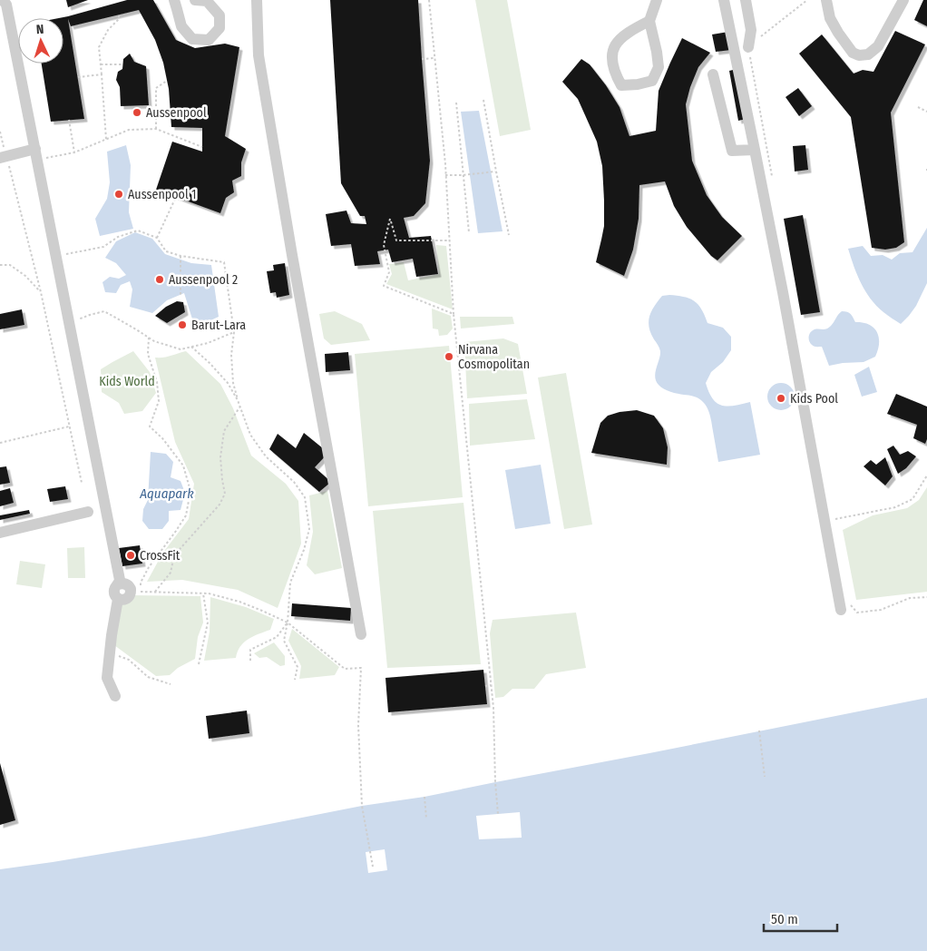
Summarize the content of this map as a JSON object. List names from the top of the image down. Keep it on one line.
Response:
{"water":["Aquapark"],"parks":["Kids World"],"places":["Aussenpool","Aussenpool 1","Aussenpool 2","Barut-Lara","Nirvana Cosmopolitan","Kids Pool","CrossFit"],"scale_bar":"50 m","north":"top"}
